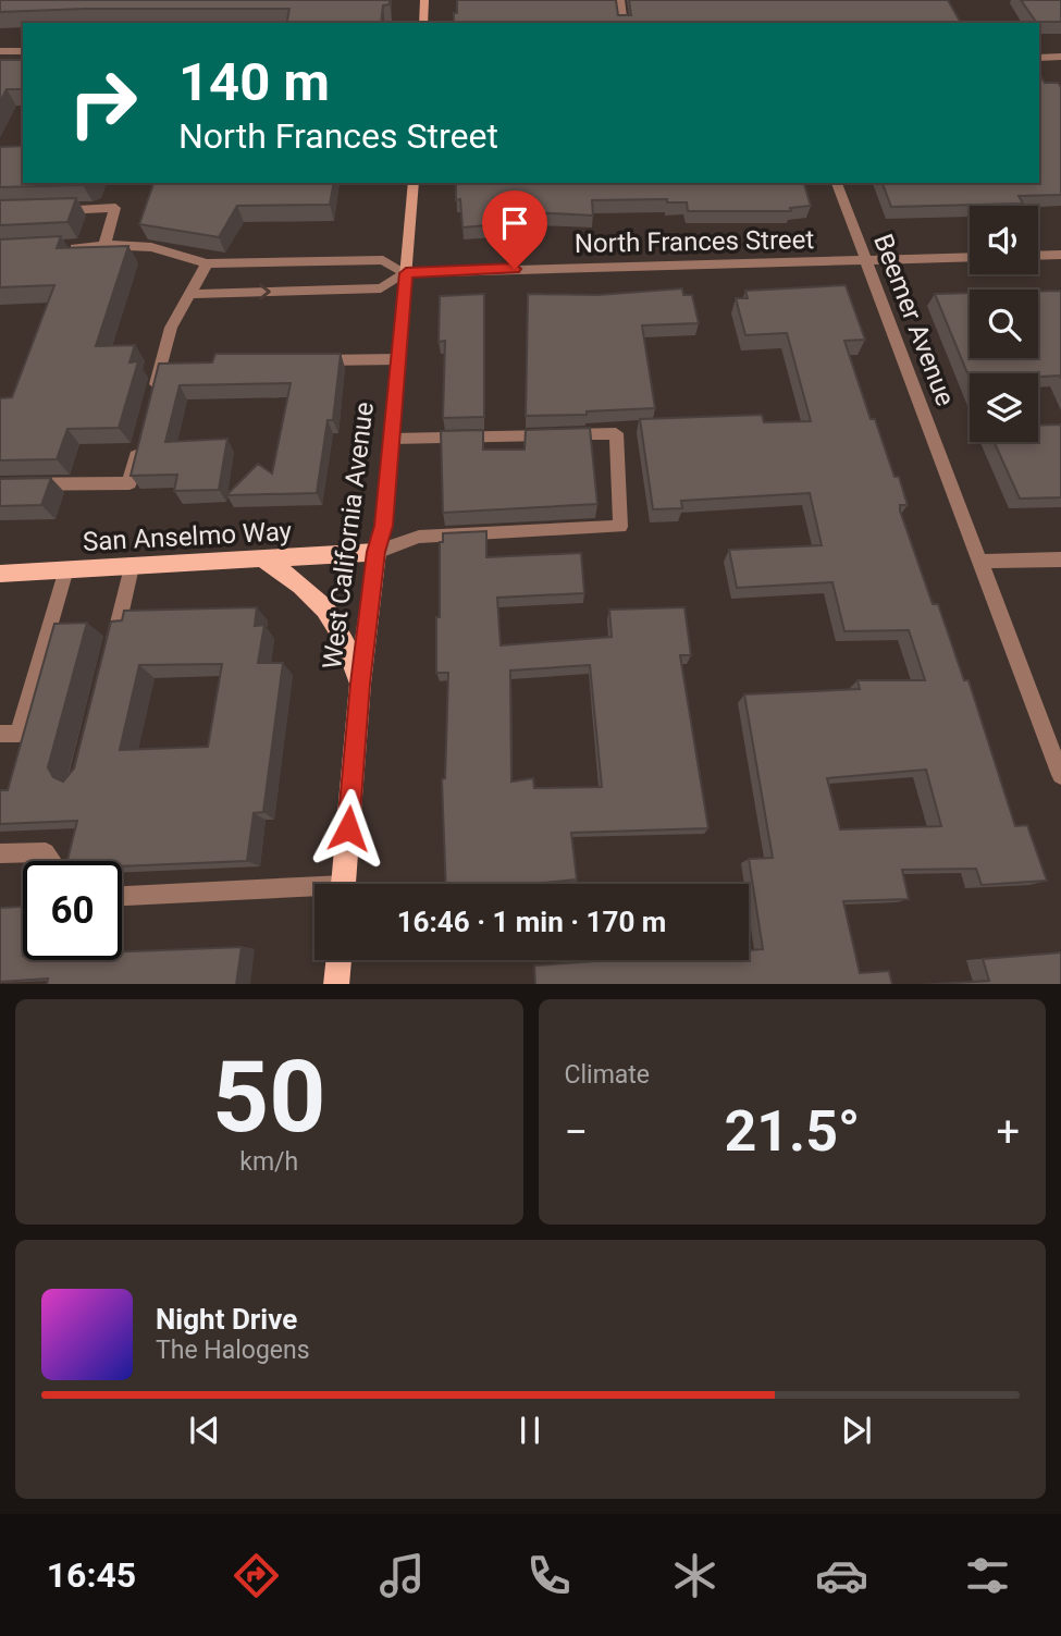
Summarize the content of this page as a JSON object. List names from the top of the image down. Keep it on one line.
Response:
{"streets":{"main road":["West California Avenue","San Anselmo Way"],"street":["North Frances Street","Beemer Avenue"]},"crossings":[["North Frances Street","Beemer Avenue"],["North Frances Street","West California Avenue"],["West California Avenue","San Anselmo Way"]],"page":{"turn":["140 m","North Frances Street"],"limit":"60","trip":"16:46 · 1 min · 170 m","tile":[["50","km/h"],"Climate"],"heat":["−","21.5°","+"],"song":["Night Drive","The Halogens"],"tabs":"16:45"}}
